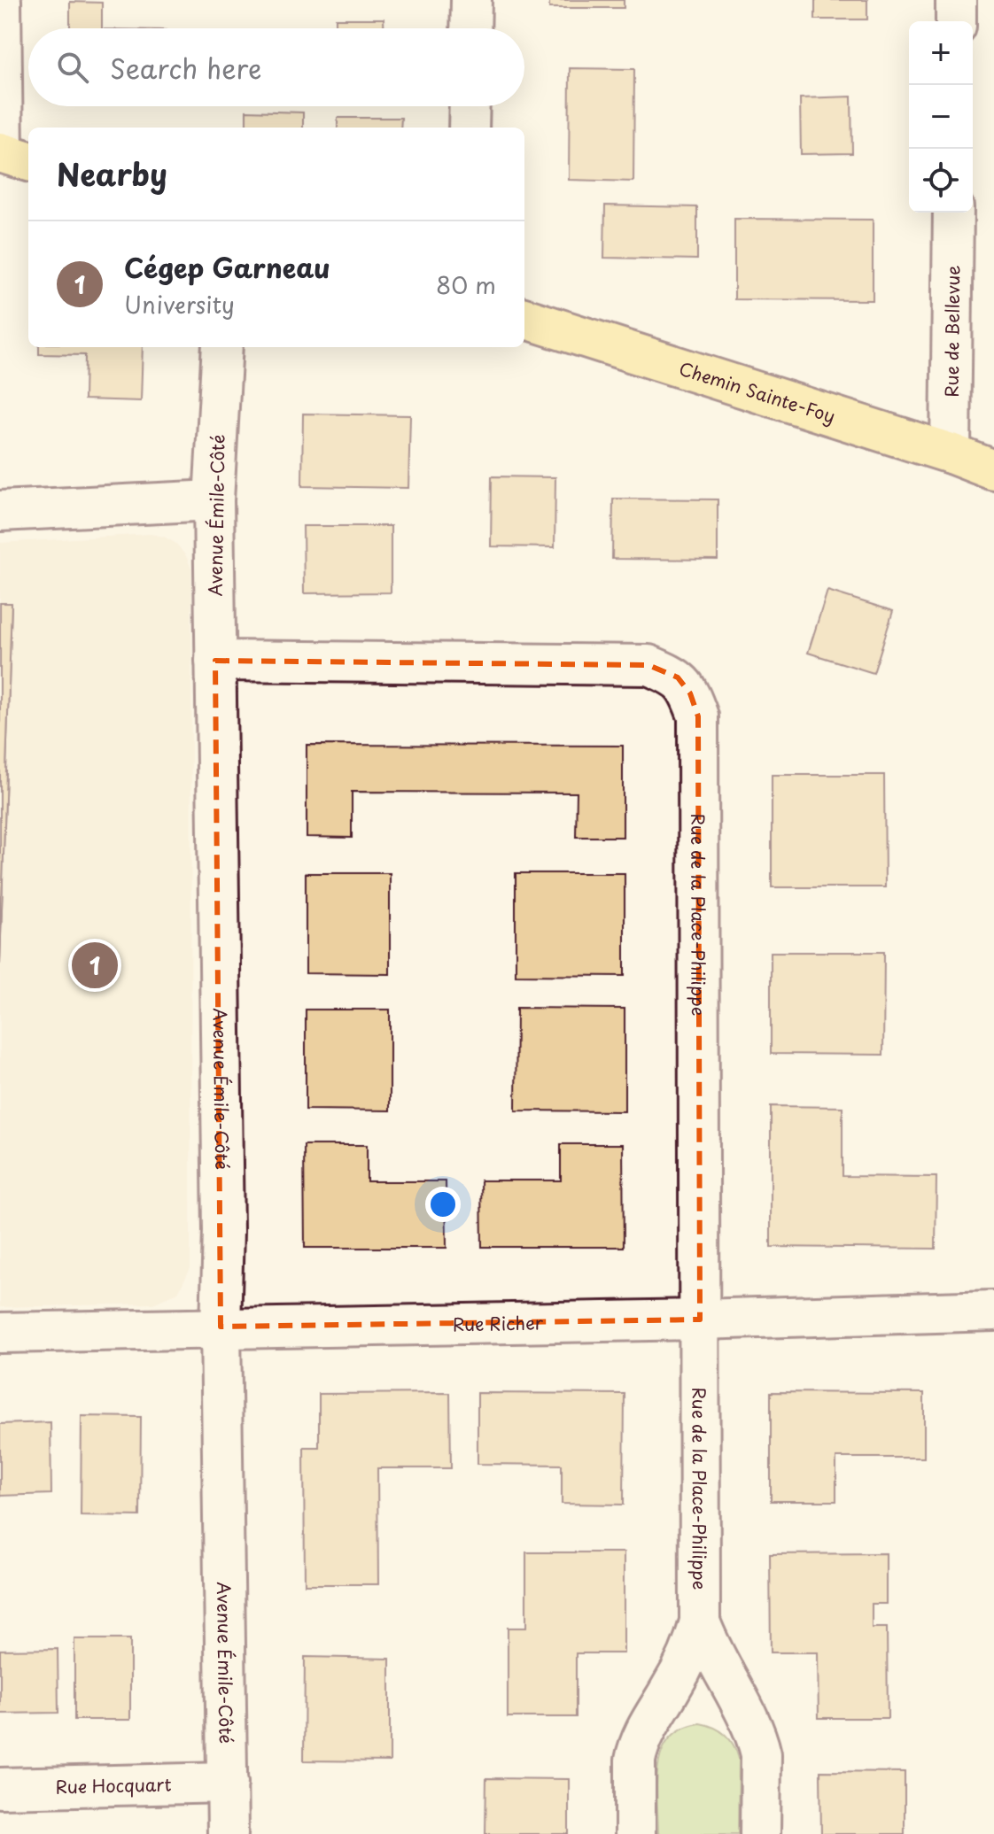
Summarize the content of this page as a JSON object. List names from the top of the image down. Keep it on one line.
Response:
{"streets":{"main road":["Chemin Sainte-Foy"],"street":["Rue de Bellevue","Avenue Émile-Côté","Rue de la Place-Philippe","Rue Richer","Rue Hocquart"]},"crossings":[["Rue de Bellevue","Chemin Sainte-Foy"],["Avenue Émile-Côté","Rue de la Place-Philippe"],["Avenue Émile-Côté","Rue Richer"],["Avenue Émile-Côté","Rue Hocquart"],["Rue de la Place-Philippe","Rue Richer"]],"page":{"map_buttons":["+","−"],"search":"Search here","heading":"Nearby","list":[{"mark":"1","name":"Cégep Garneau","note":"University","value":"80 m"}],"pins":"1"}}
